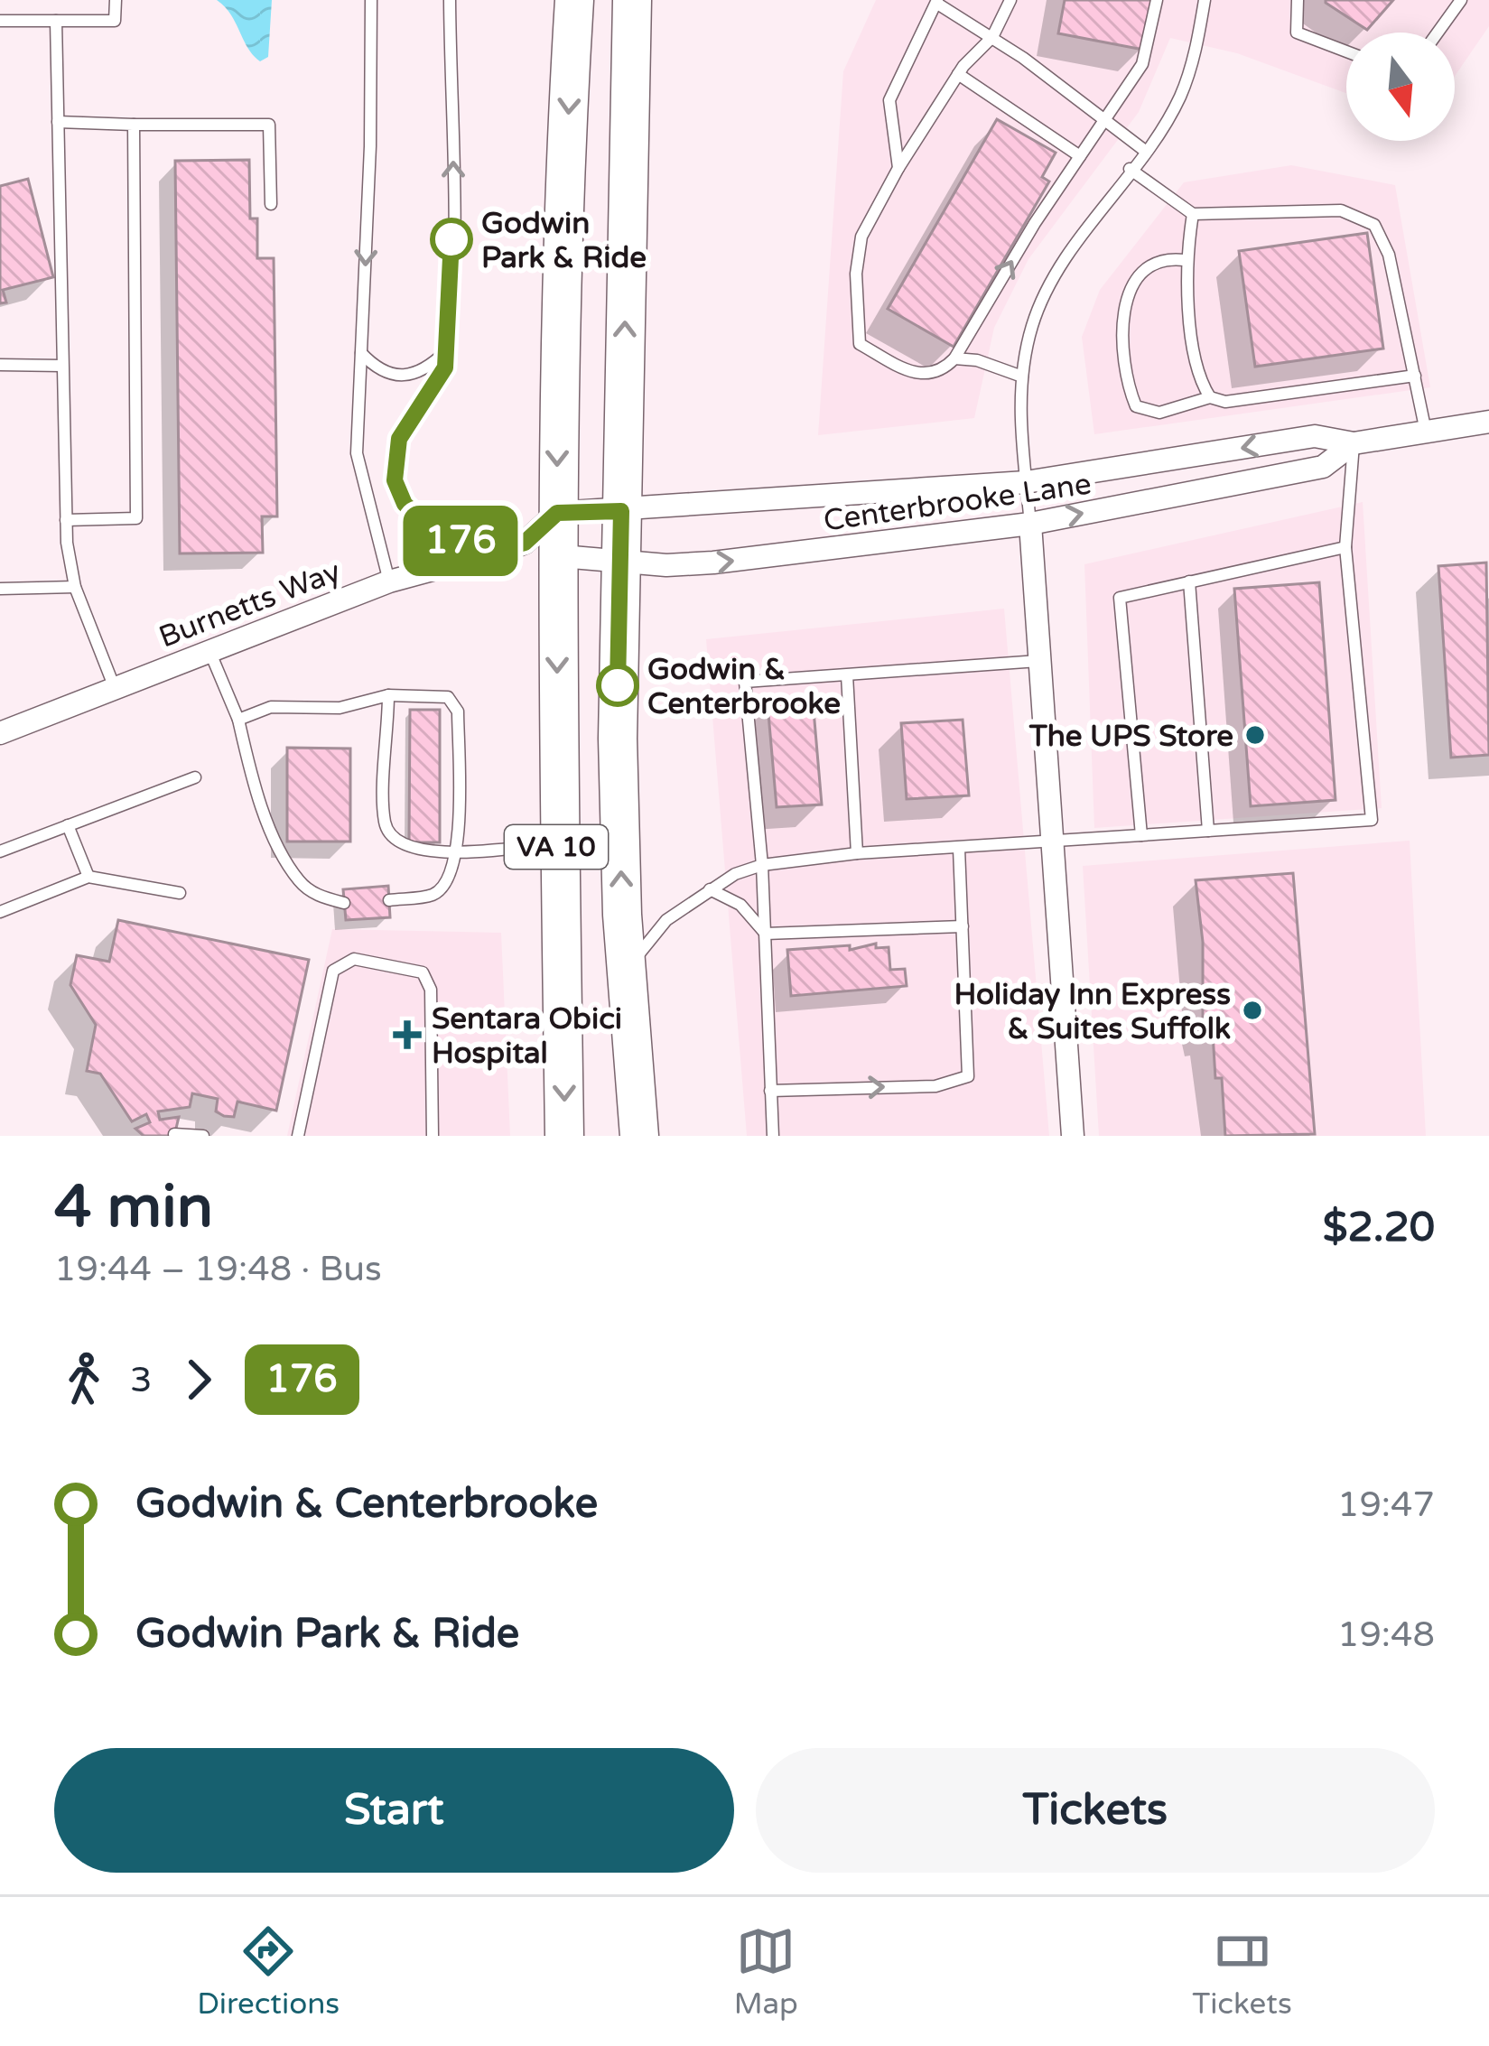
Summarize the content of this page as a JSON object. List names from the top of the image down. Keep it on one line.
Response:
{"streets":{"highway":["VA 10"],"street":["Centerbrooke Lane","Burnetts Way"]},"crossings":[["Centerbrooke Lane","Burnetts Way"],["Centerbrooke Lane","VA 10"],["Burnetts Way","VA 10"]],"places":{"other":["Godwin Park & Ride","Godwin & Centerbrooke","The UPS Store","Holiday Inn Express & Suites Suffolk"],"health":["Sentara Obici Hospital"]},"lines":["bus line 176"],"north":"bottom","page":{"on_map":"176","heading":["4 min","19:44 – 19:48 · Bus","$2.20"],"legs":["3","176"],"list":[{"name":"Godwin & Centerbrooke","value":"19:47"},{"name":"Godwin Park & Ride","value":"19:48"}],"buttons":["Start","Tickets"],"tabs":["Directions","Map","Tickets"]}}
